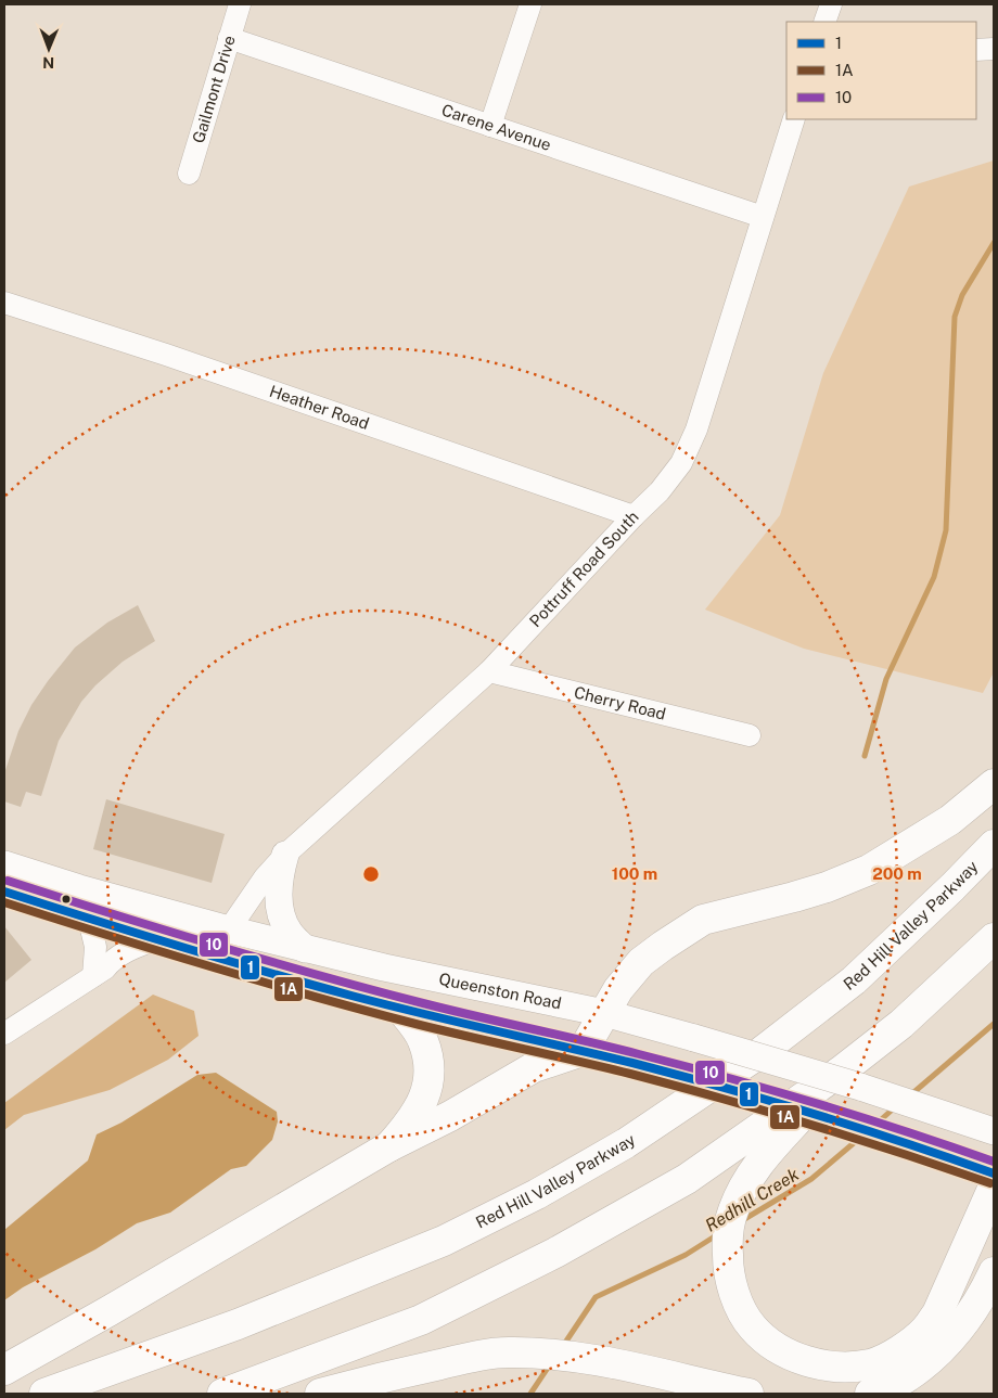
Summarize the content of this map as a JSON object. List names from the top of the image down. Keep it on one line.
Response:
{"streets":{"highway":["Red Hill Valley Parkway"],"main road":["Queenston Road"],"street":["Gailmont Drive","Carene Avenue","Heather Road","Pottruff Road South","Cherry Road"]},"crossings":[["Gailmont Drive","Carene Avenue"],["Carene Avenue","Pottruff Road South"],["Heather Road","Pottruff Road South"],["Pottruff Road South","Cherry Road"],["Pottruff Road South","Queenston Road"]],"water":["Redhill Creek"],"lines":["transit line 10","transit line 1","transit line 1A"],"legend":["1","1A","10"],"north":"bottom","rings":["100 m","200 m"]}
